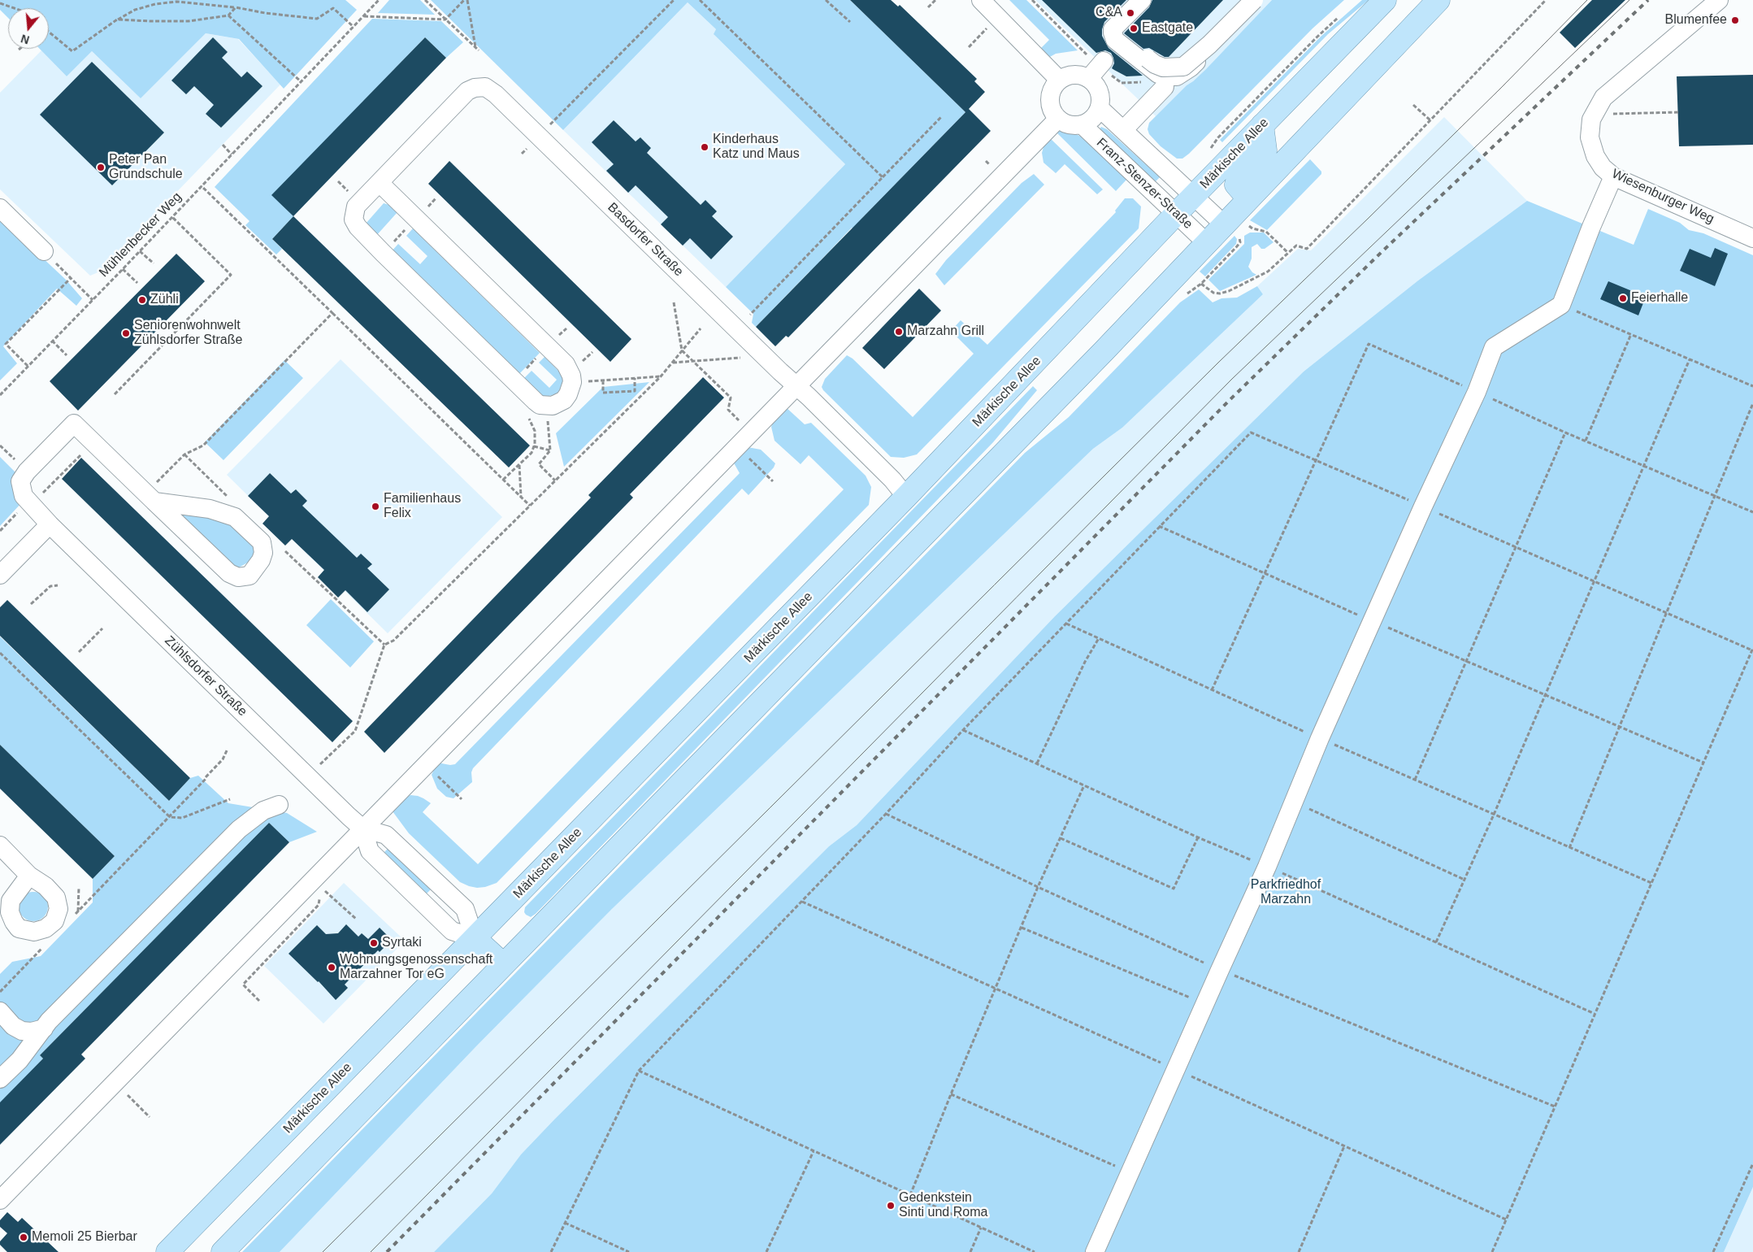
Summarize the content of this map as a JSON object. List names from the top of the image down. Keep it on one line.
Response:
{"streets":{"main road":["Märkische Allee"],"street":["Franz-Stenzer-Straße","Wiesenburger Weg","Basdorfer Straße","Zühlsdorfer Straße"],"path":["Mühlenbecker Weg"]},"crossings":[["Märkische Allee","Franz-Stenzer-Straße"],["Märkische Allee","Basdorfer Straße"],["Märkische Allee","Zühlsdorfer Straße"]],"parks":["Parkfriedhof Marzahn"],"places":["C&A","Blumenfee","Eastgate","Kinderhaus Katz und Maus","Peter Pan Grundschule","Feierhalle","Zühli","Marzahn Grill","Seniorenwohnwelt Zühlsdorfer Straße","Familienhaus Felix","Syrtaki","Wohnungsgenossenschaft Marzahner Tor eG","Gedenkstein Sinti und Roma","Memoli 25 Bierbar"],"north":"bottom"}
